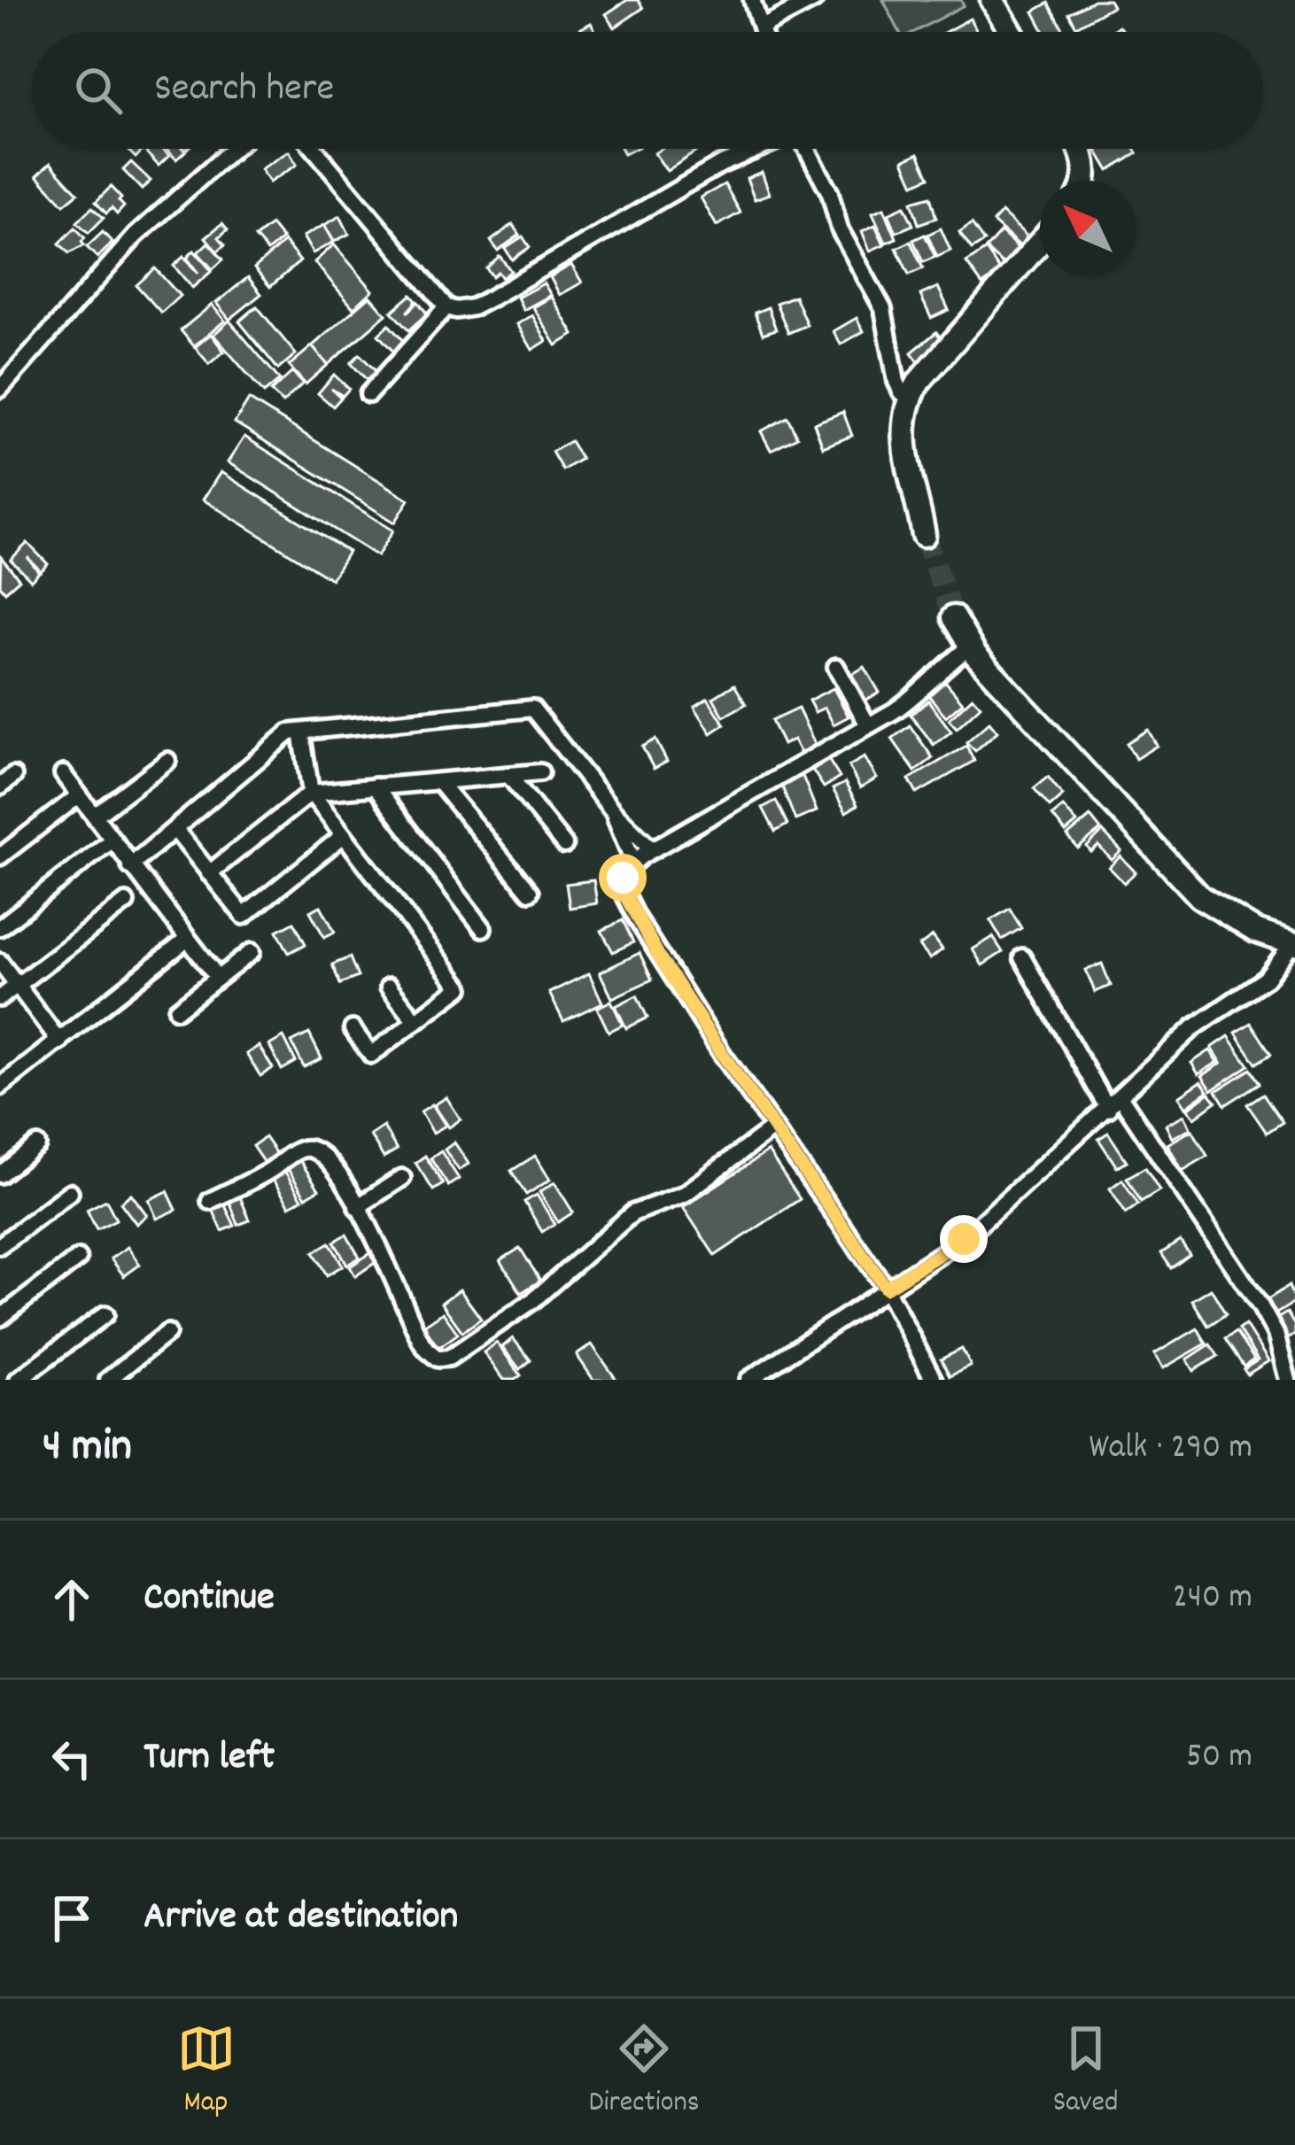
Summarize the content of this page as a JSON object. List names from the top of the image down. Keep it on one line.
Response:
{"north":"top left","page":{"search":"Search here","heading":["4 min","Walk · 290 m"],"list":[["Continue","240 m"],["Turn left","50 m"],"Arrive at destination"],"nav":["Map","Directions","Saved"]}}
